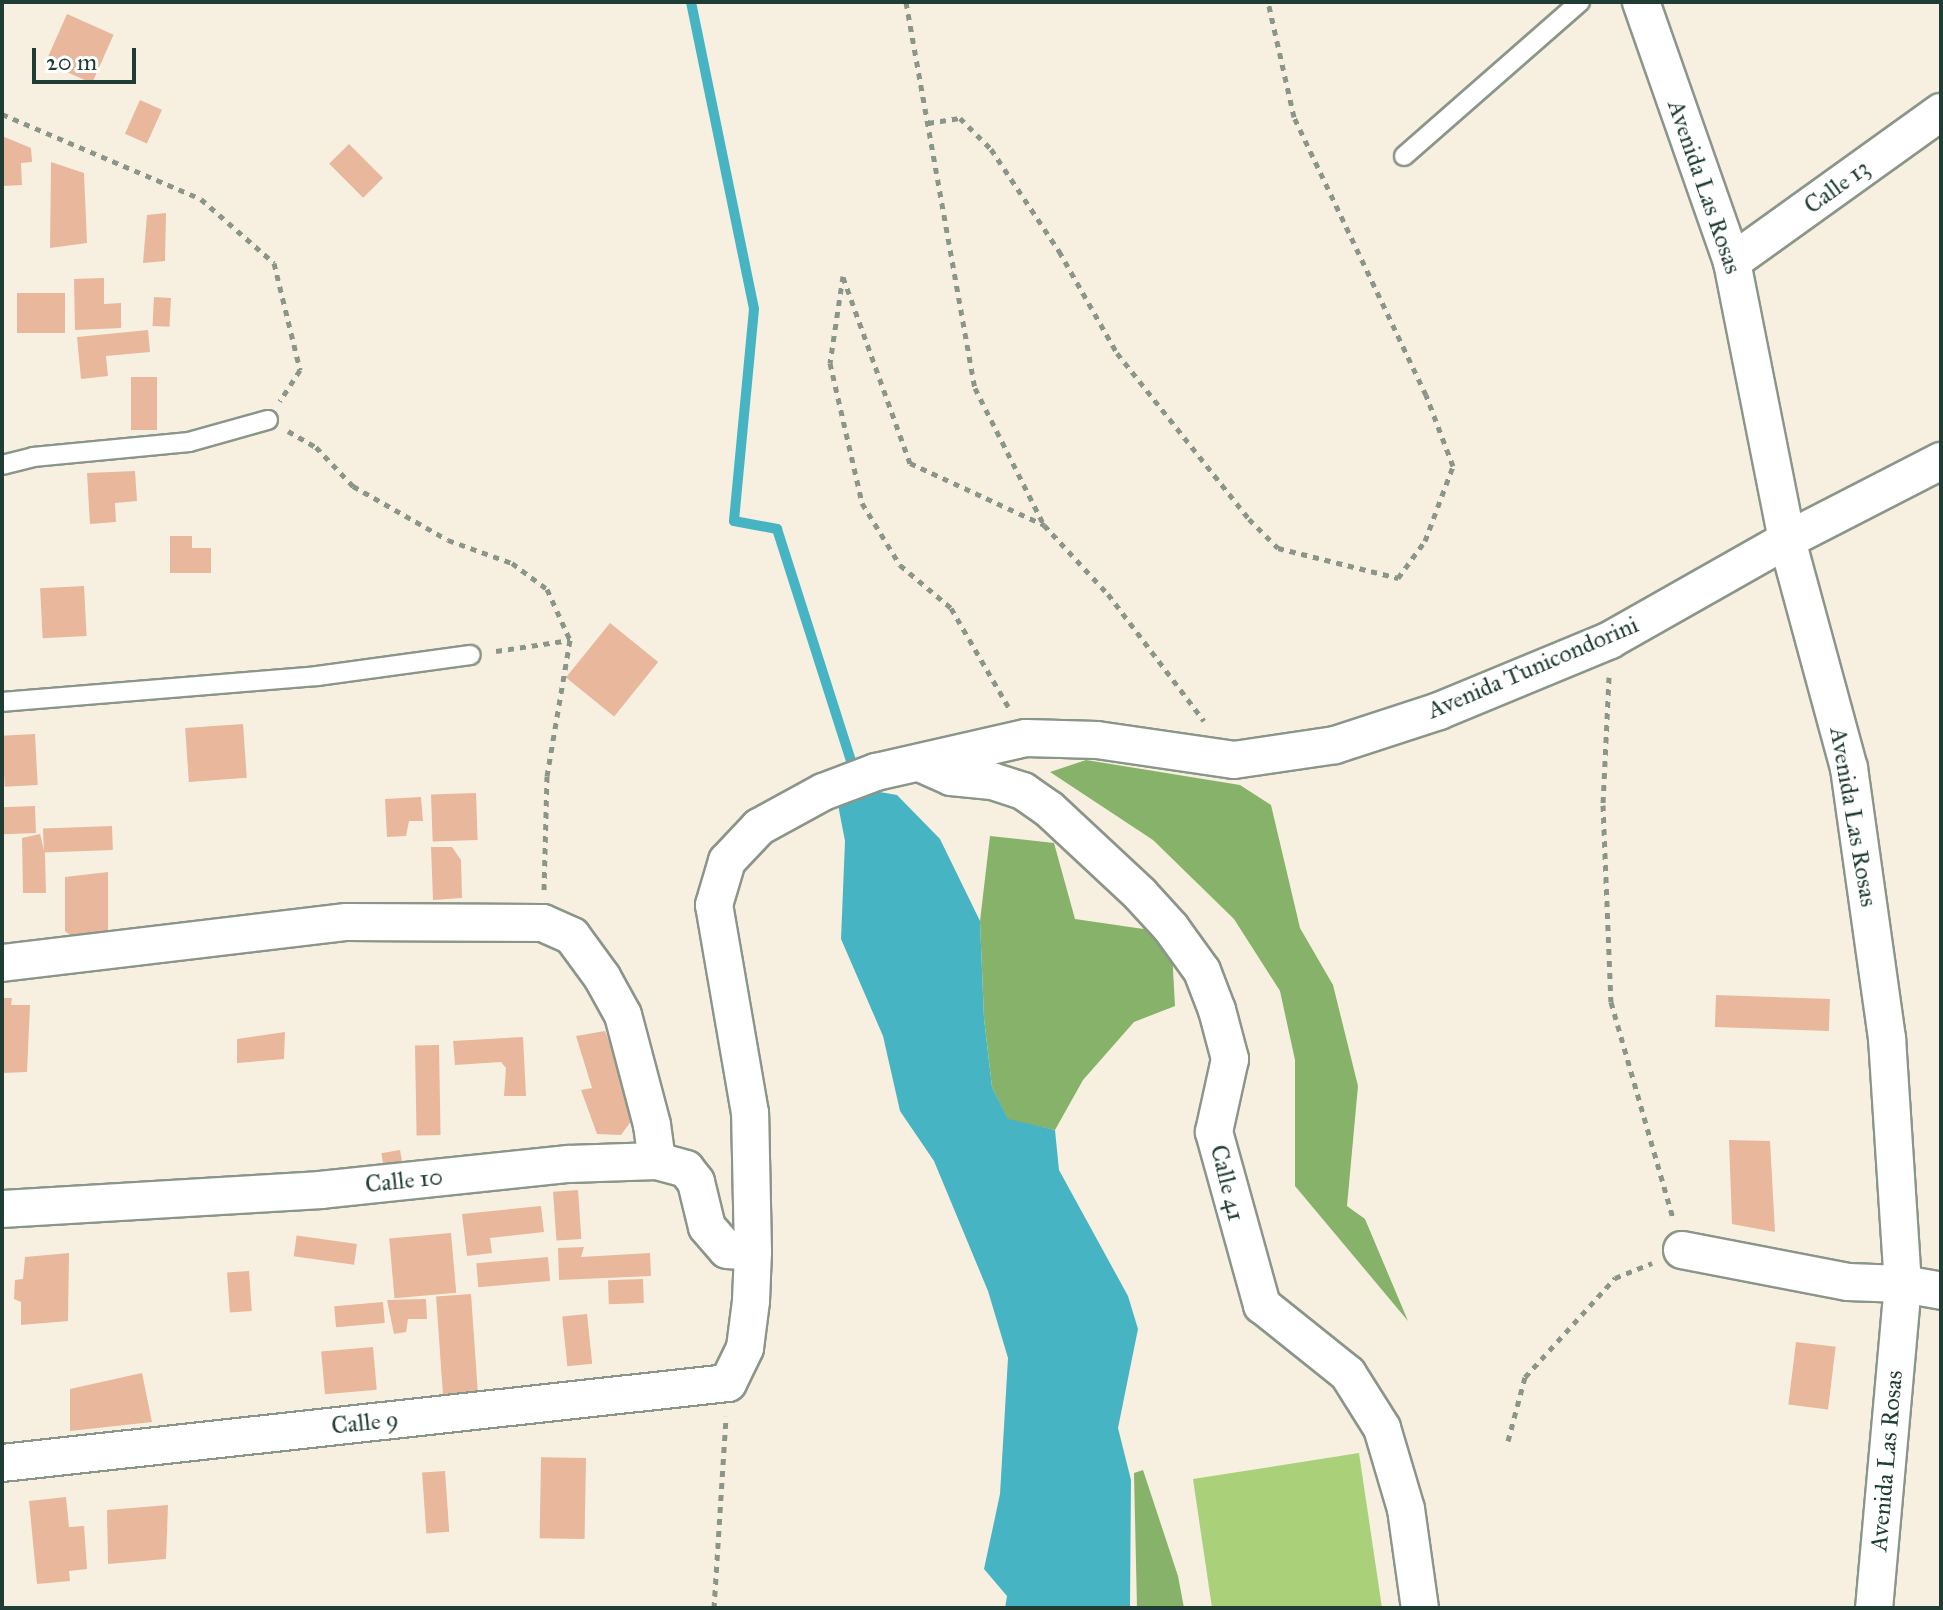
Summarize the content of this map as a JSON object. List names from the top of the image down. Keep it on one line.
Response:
{"streets":{"street":["Avenida Las Rosas","Calle 13","Avenida Tunicondorini","Calle 10","Calle 41","Calle 9"]},"crossings":[["Avenida Las Rosas","Calle 13"],["Avenida Las Rosas","Avenida Tunicondorini"],["Avenida Tunicondorini","Calle 10"],["Avenida Tunicondorini","Calle 41"],["Avenida Tunicondorini","Calle 9"]],"scale_bar":"20 m"}
